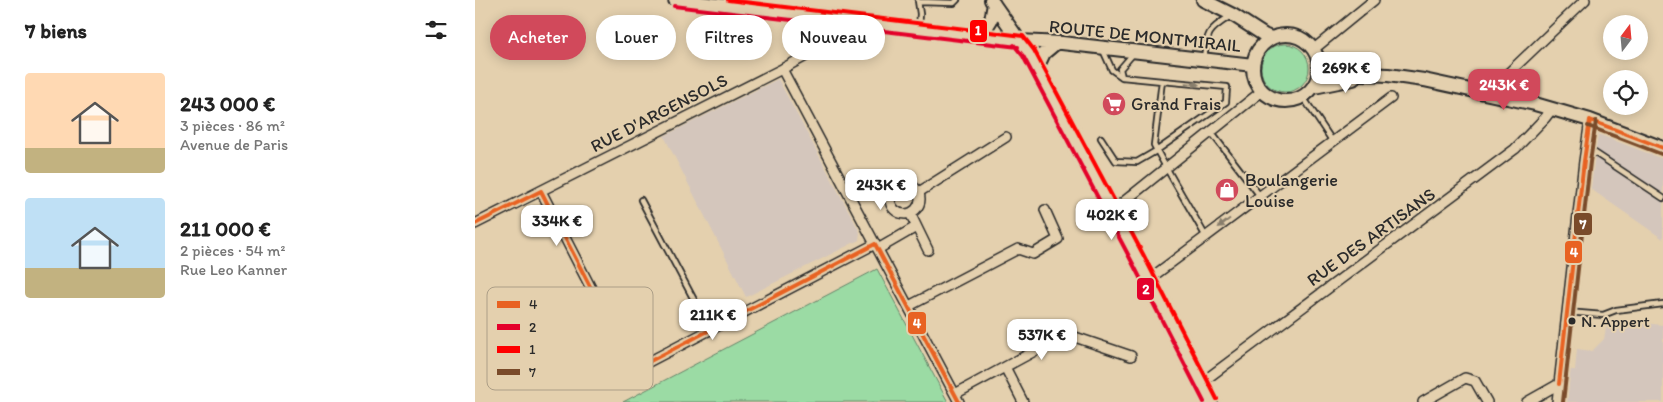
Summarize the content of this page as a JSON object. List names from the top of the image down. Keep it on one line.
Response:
{"streets":{"main road":["ROUTE DE MONTMIRAIL"],"street":["RUE D'ARGENSOLS","RUE DES ARTISANS"]},"places":{"supermarket":["Grand Frais"],"shop":["Boulangerie Louise"],"other":["N. Appert"]},"lines":["transit line 1","transit line 2","transit line 4","transit line 7"],"legend":["4","2","1","7"],"north":"top","page":{"heading":"7 biens","chip":["Acheter","Louer","Filtres","Nouveau"],"price":["269K €","243K €","243K €","402K €","334K €","211K €","537K €"],"list":[{"name":"243 000 €","note":"3 pièces · 86 m² · Avenue de Paris"},{"name":"211 000 €","note":"2 pièces · 54 m² · Rue Leo Kanner"}]}}
